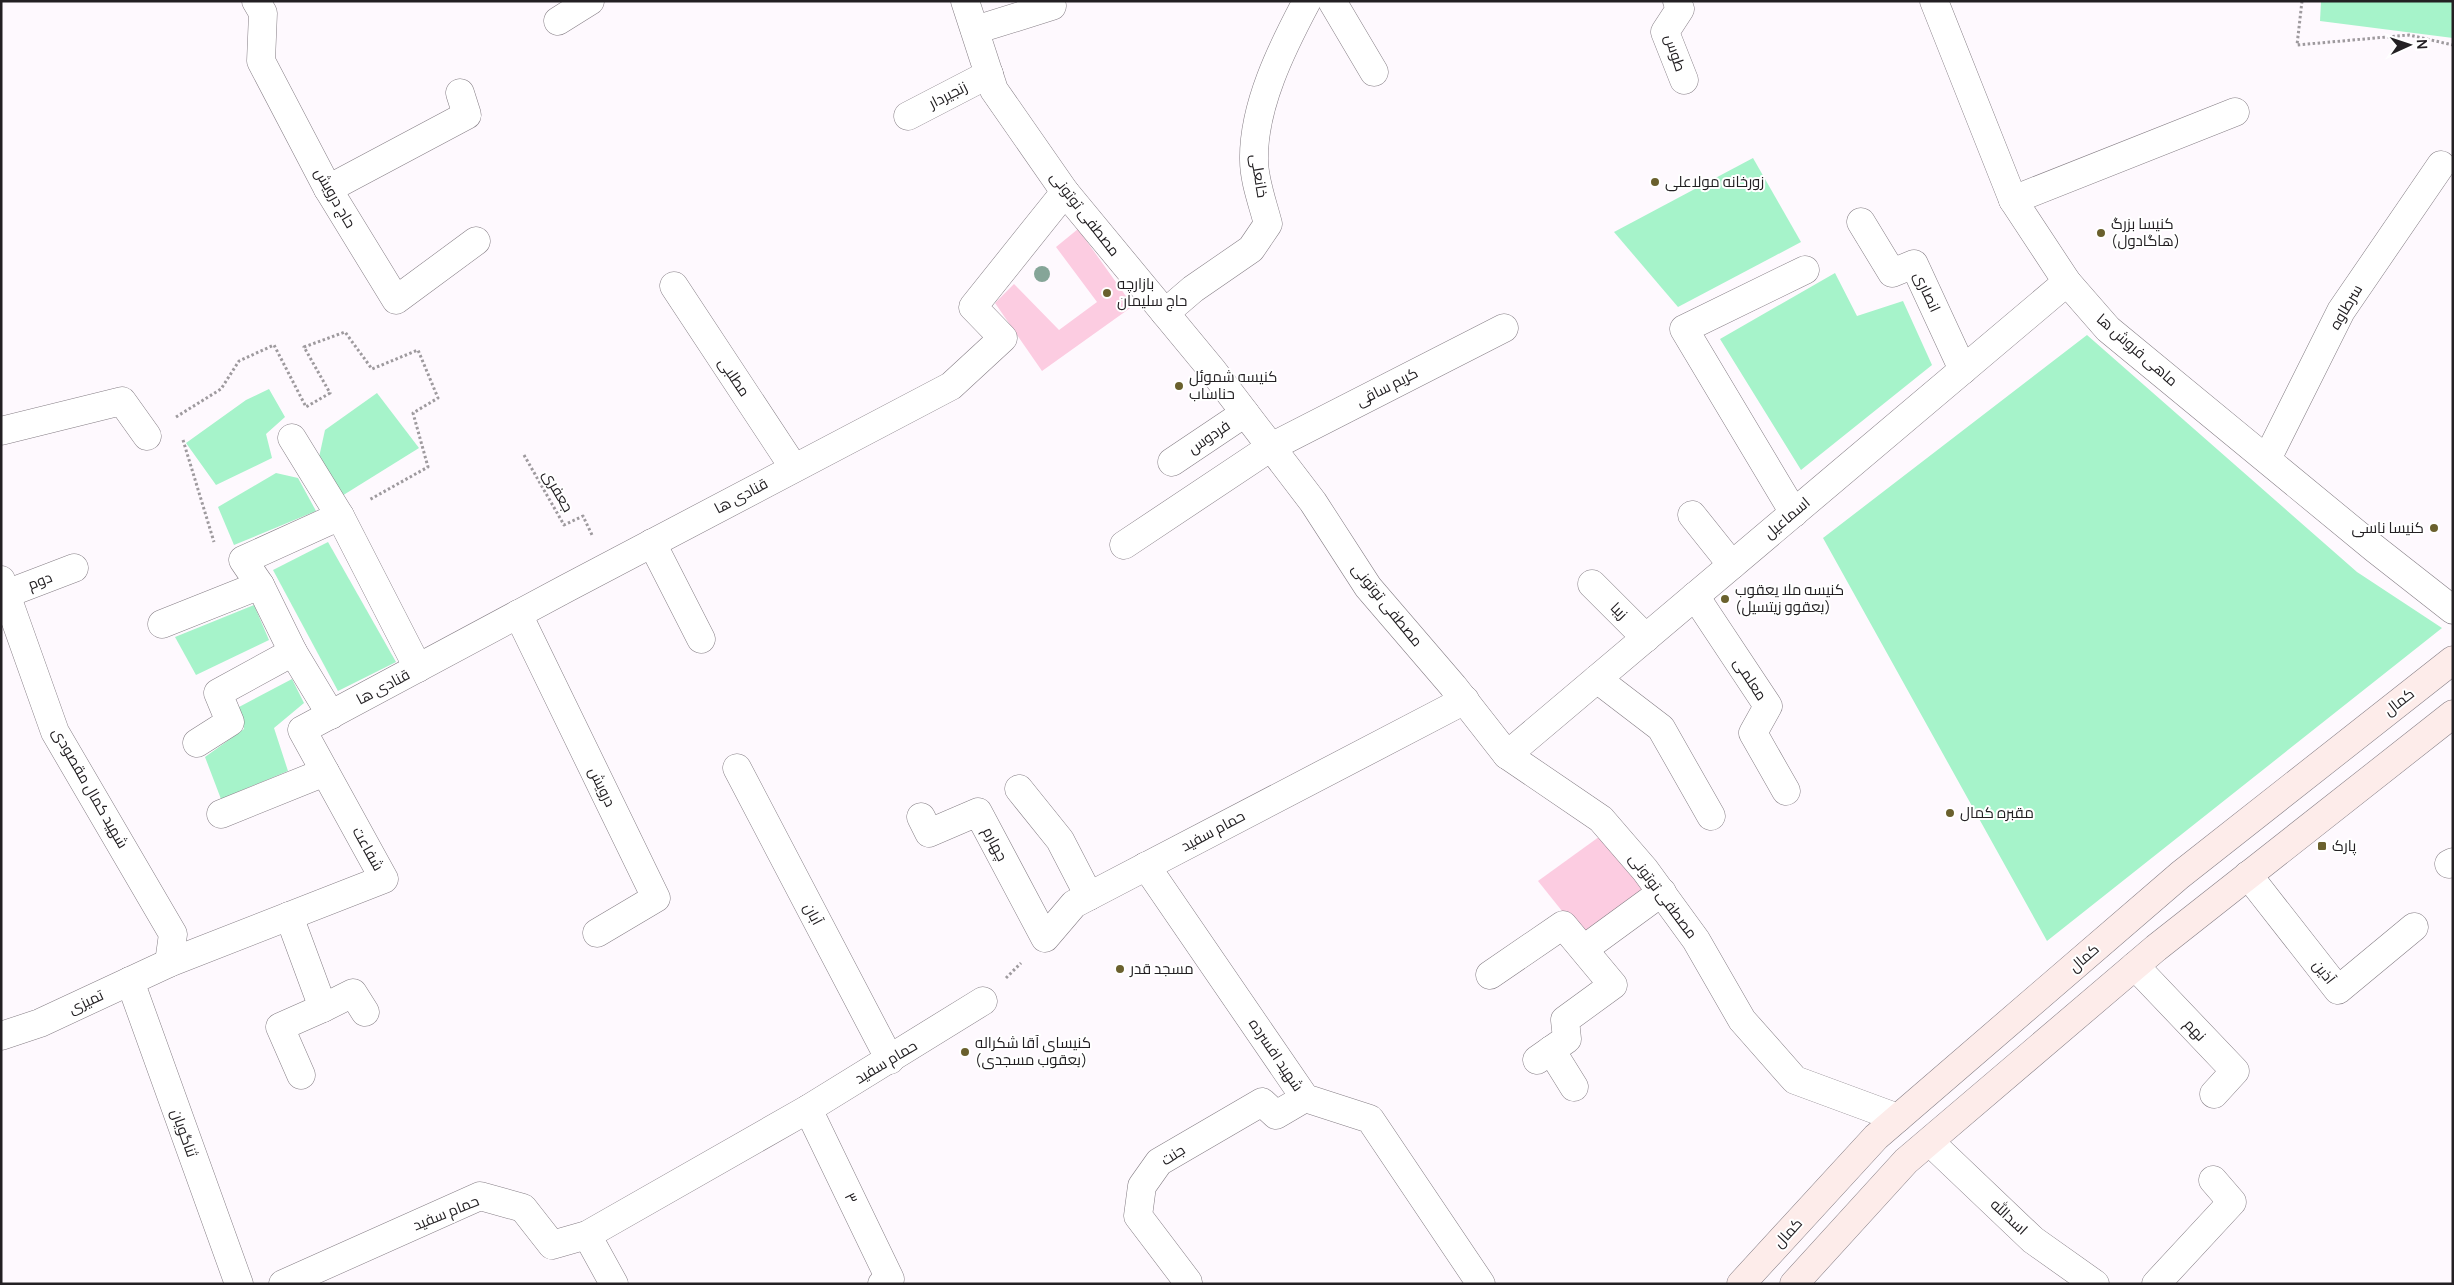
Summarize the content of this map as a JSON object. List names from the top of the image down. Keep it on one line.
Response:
{"streets":{"main road":["کمال"],"street":["طوس","زنجیردار","خانعلی","حاج درویش","مصطفی توتونی","انصاری","سرطاوه","ماهی فروش ها","مطلبی","کریم ساقی","فردوس","قنادی ها","اسماعیل","دوم","زیبا","معلمی","درویش","شهید کمال مقصودی","حمام سفید","چهارم","شفاعت","آبان","آذین","تمیزی","نهم","شهید افسرده","ثناگویان","جنت","۳","اسدالله"],"path":["جعفری"]},"crossings":[["زنجیردار","مصطفی توتونی"],["خانعلی","مصطفی توتونی"],["مصطفی توتونی","کریم ساقی"],["مصطفی توتونی","فردوس"],["مصطفی توتونی","قنادی ها"],["مصطفی توتونی","اسماعیل"],["مصطفی توتونی","کمال"],["مصطفی توتونی","حمام سفید"],["انصاری","اسماعیل"],["سرطاوه","ماهی فروش ها"],["ماهی فروش ها","اسماعیل"],["مطلبی","قنادی ها"],["جعفری","قنادی ها"],["قنادی ها","درویش"],["قنادی ها","شفاعت"],["اسماعیل","زیبا"],["اسماعیل","معلمی"],["دوم","شهید کمال مقصودی"],["شهید کمال مقصودی","شفاعت"],["شهید کمال مقصودی","تمیزی"],["حمام سفید","چهارم"],["حمام سفید","آبان"],["حمام سفید","شهید افسرده"],["حمام سفید","۳"],["شفاعت","تمیزی"],["تمیزی","ثناگویان"],["شهید افسرده","جنت"]],"places":{"other":["زورخانه مولاعلی","کنیسا بزرگ (هاگادول)","بازارچه حاج سلیمان","کنیسه شموئل حناساب","کنیسا ناسی","کنیسه ملا یعقوب (یعقوو زیتسیل)","مقبره کمال","مسجد قدر","کنیسای آقا شکراله (یعقوب مسجدی)"],"transit":["پارک"]},"north":"right"}
